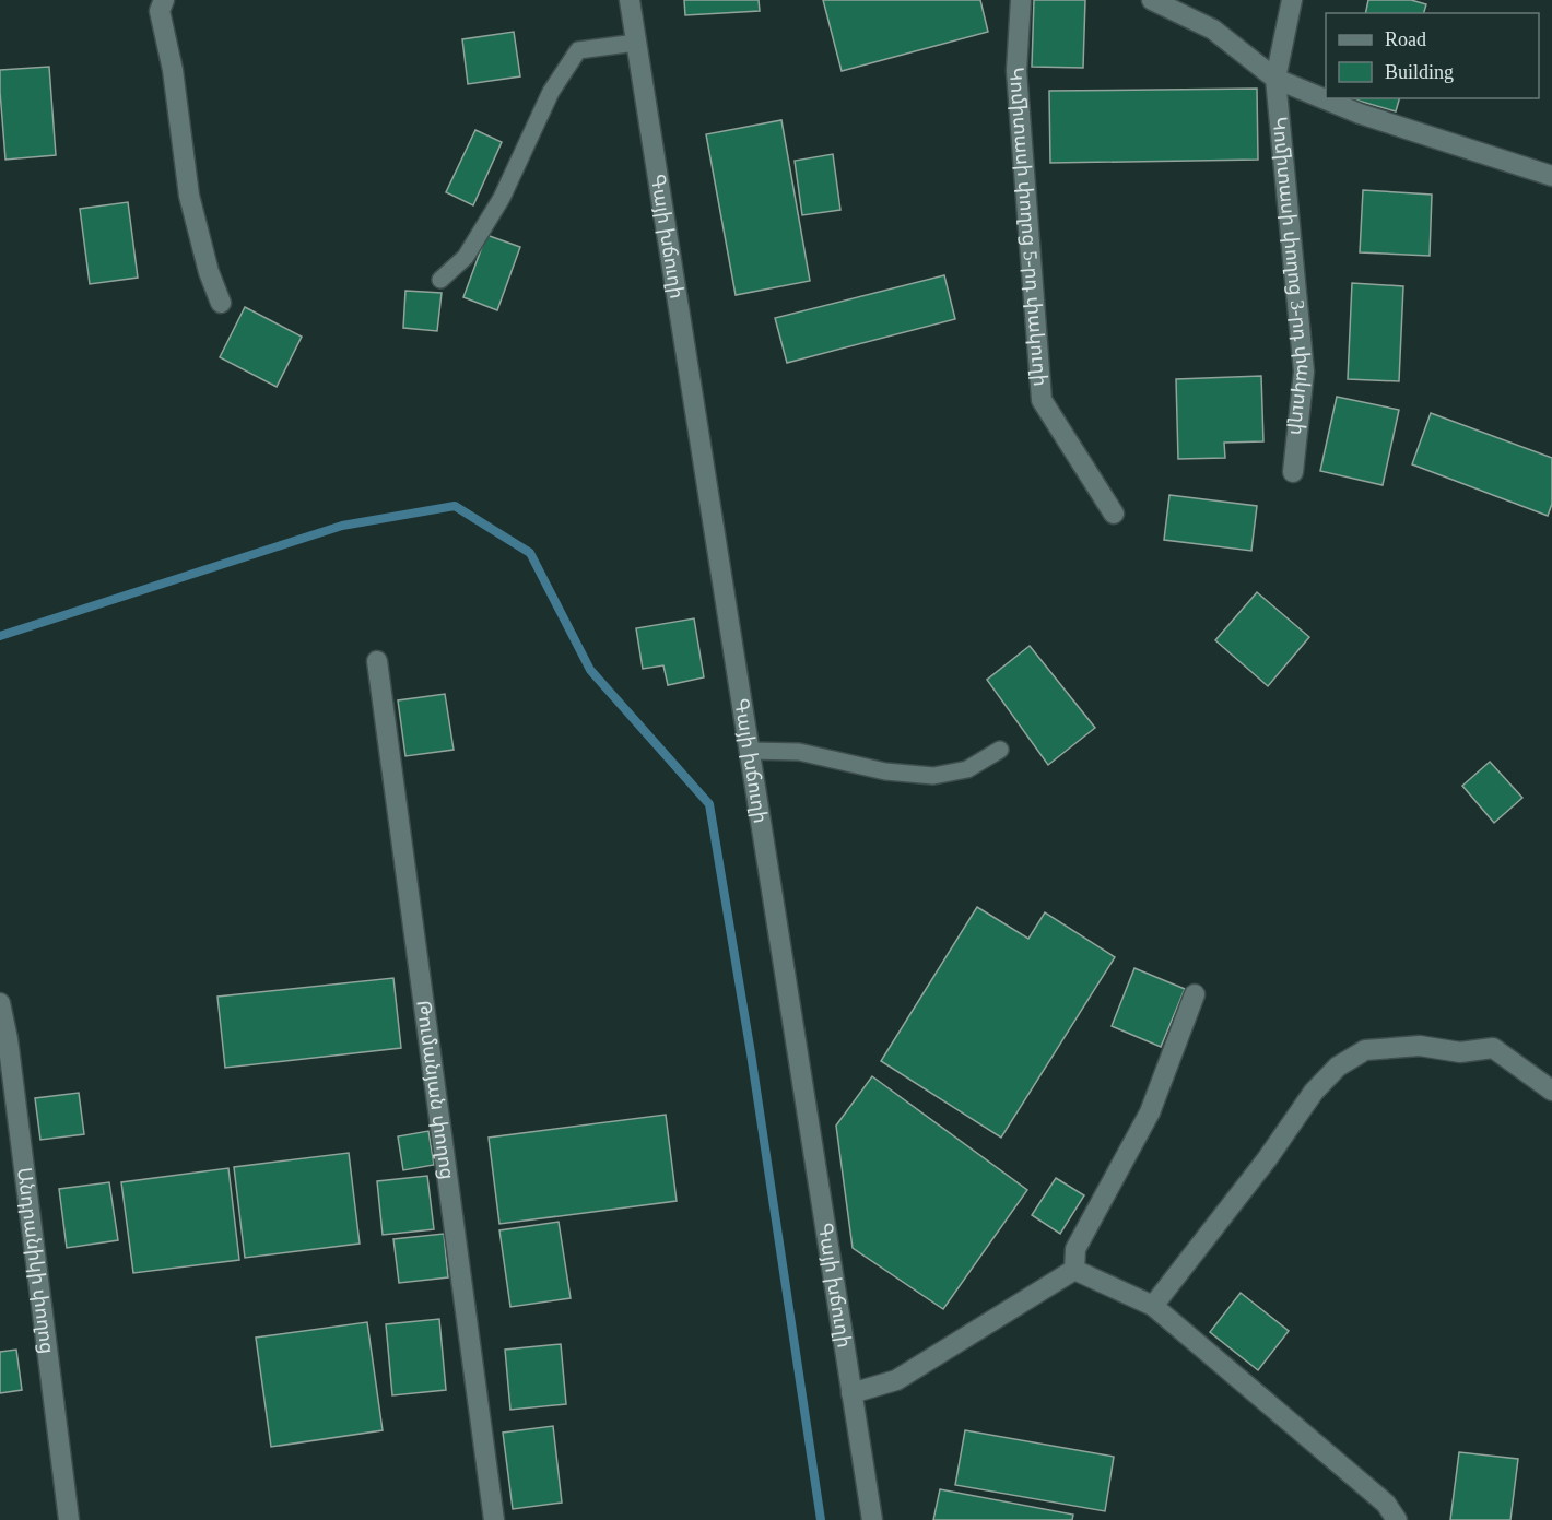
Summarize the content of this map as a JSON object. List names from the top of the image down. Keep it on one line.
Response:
{"streets":{"street":["Կոմիտասի փողոց 5-րդ փակուղի","Գայի խճուղի","Կոմիտասի փողոց 3-րդ փակուղի","Թումանյան փողոց","Անդրանիկի փողոց"]},"legend":["Road","Building"]}
